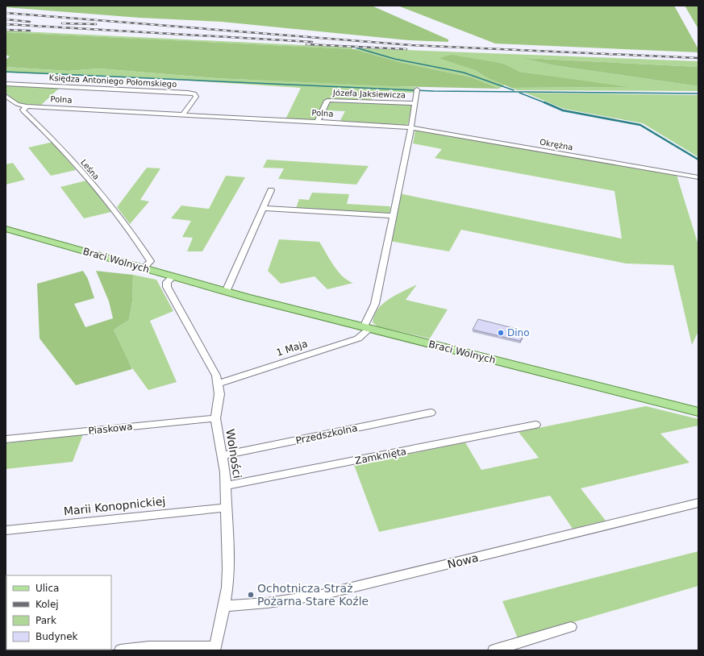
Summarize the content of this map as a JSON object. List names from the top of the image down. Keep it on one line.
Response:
{"streets":{"main road":["Braci Wolnych"],"street":["Księdza Antoniego Połomskiego","Józefa Jaksiewicza","Polna","Okrężna","Leśna","1 Maja","Piaskowa","Przedszkolna","Wolności","Zamknięta","Marii Konopnickiej","Nowa"]},"crossings":[["Księdza Antoniego Połomskiego","Polna"],["Józefa Jaksiewicza","Polna"],["Polna","Okrężna"],["Polna","Leśna"],["Leśna","Braci Wolnych"],["Braci Wolnych","1 Maja"],["Braci Wolnych","Wolności"],["1 Maja","Wolności"],["Piaskowa","Wolności"],["Przedszkolna","Wolności"],["Wolności","Zamknięta"],["Wolności","Marii Konopnickiej"],["Wolności","Nowa"]],"places":["Dino","Ochotnicza Straż Pożarna Stare Koźle"],"legend":["Ulica","Kolej","Park","Budynek"]}
